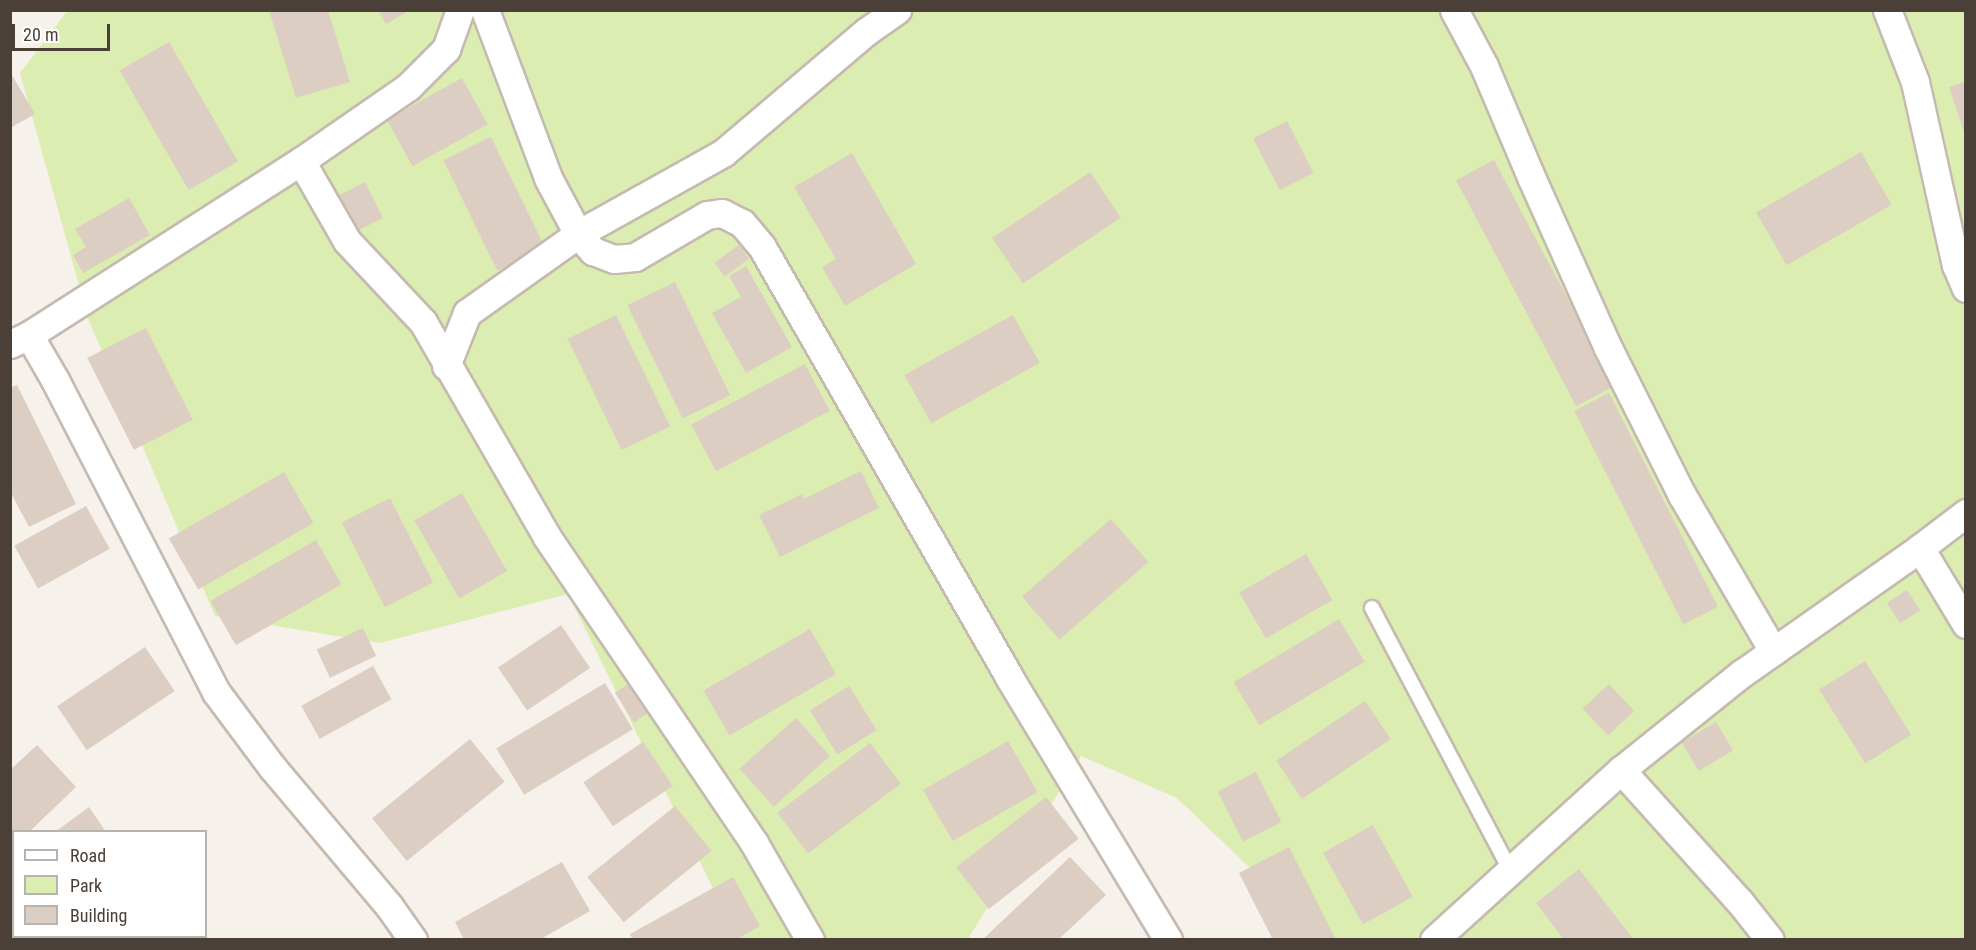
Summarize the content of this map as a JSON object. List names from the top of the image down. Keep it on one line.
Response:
{"legend":["Road","Park","Building"],"scale_bar":"20 m"}
